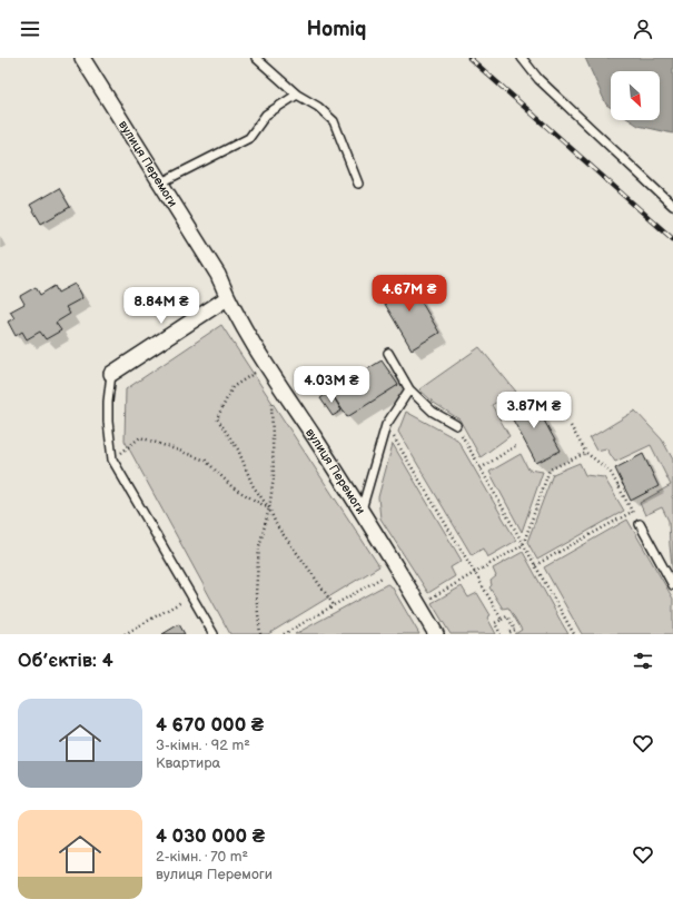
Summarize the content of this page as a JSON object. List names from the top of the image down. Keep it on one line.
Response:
{"streets":{"street":["вулиця Перемоги"]},"north":"bottom right","page":{"header":"Homiq","price":["4.67M ₴","8.84M ₴","4.03M ₴","3.87M ₴"],"heading":"Об’єктів: 4","list":[{"name":"4 670 000 ₴","note":"3-кімн. · 92 m² · Квартира"},{"name":"4 030 000 ₴","note":"2-кімн. · 70 m² · вулиця Перемоги"}]}}
